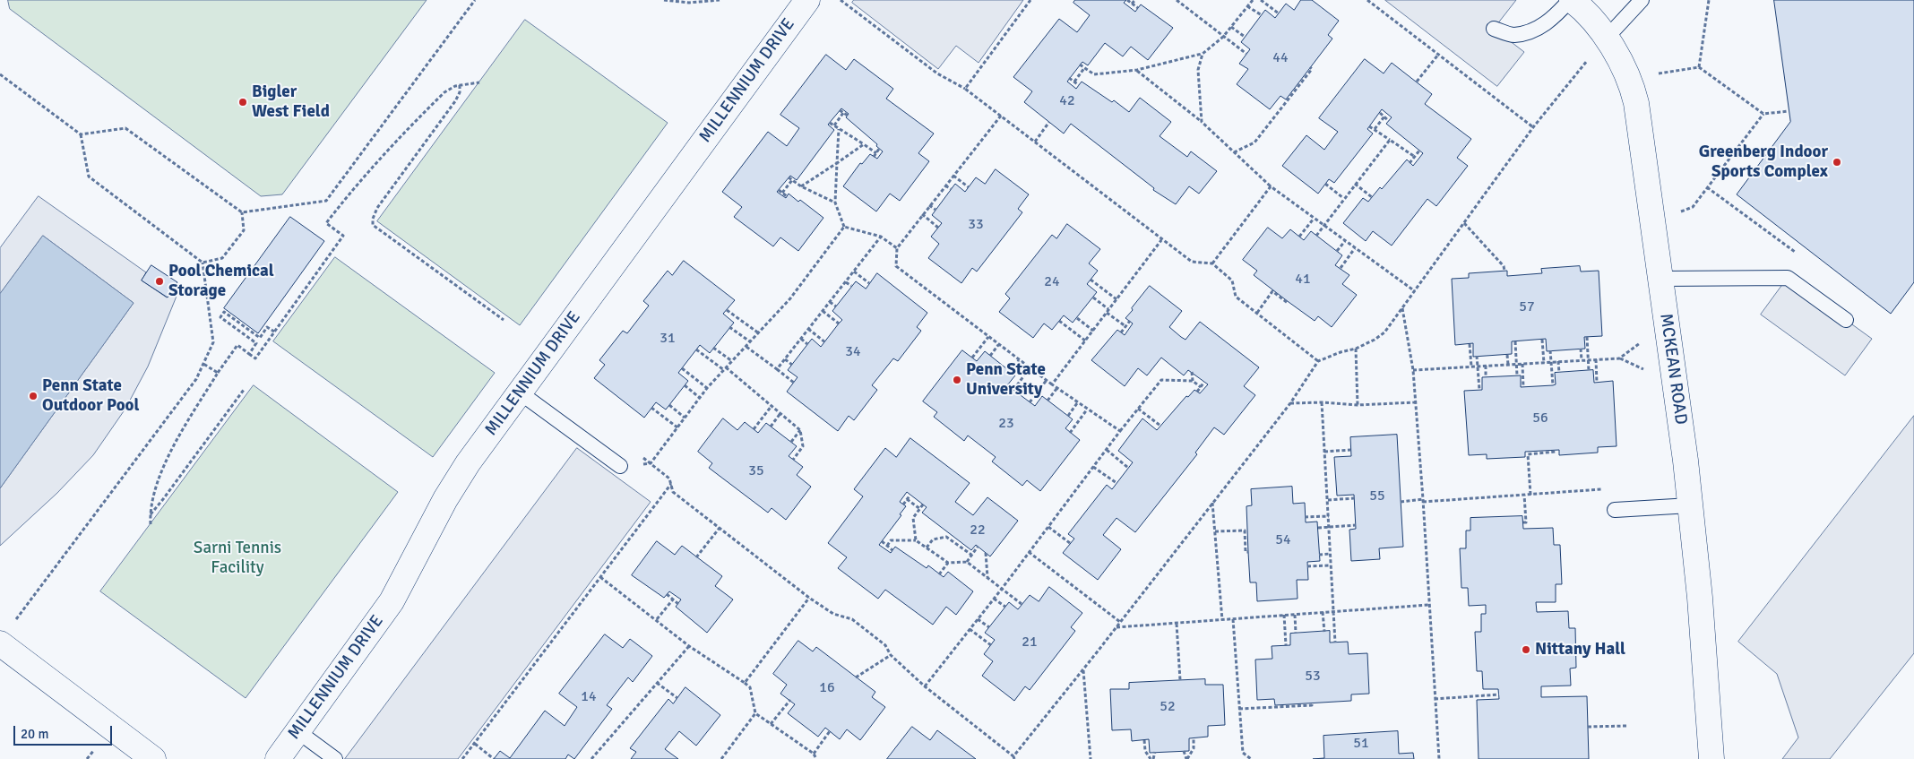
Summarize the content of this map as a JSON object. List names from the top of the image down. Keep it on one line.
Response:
{"streets":{"street":["MILLENNIUM DRIVE","MCKEAN ROAD"]},"parks":["Sarni Tennis Facility"],"places":["Bigler West Field","Greenberg Indoor Sports Complex","Pool Chemical Storage","Penn State University","Penn State Outdoor Pool","Nittany Hall"],"house_numbers":["44","42","33","41","24","57","31","34","56","23","35","55","22","54","21","53","16","14","52","51"],"scale_bar":"20 m"}
